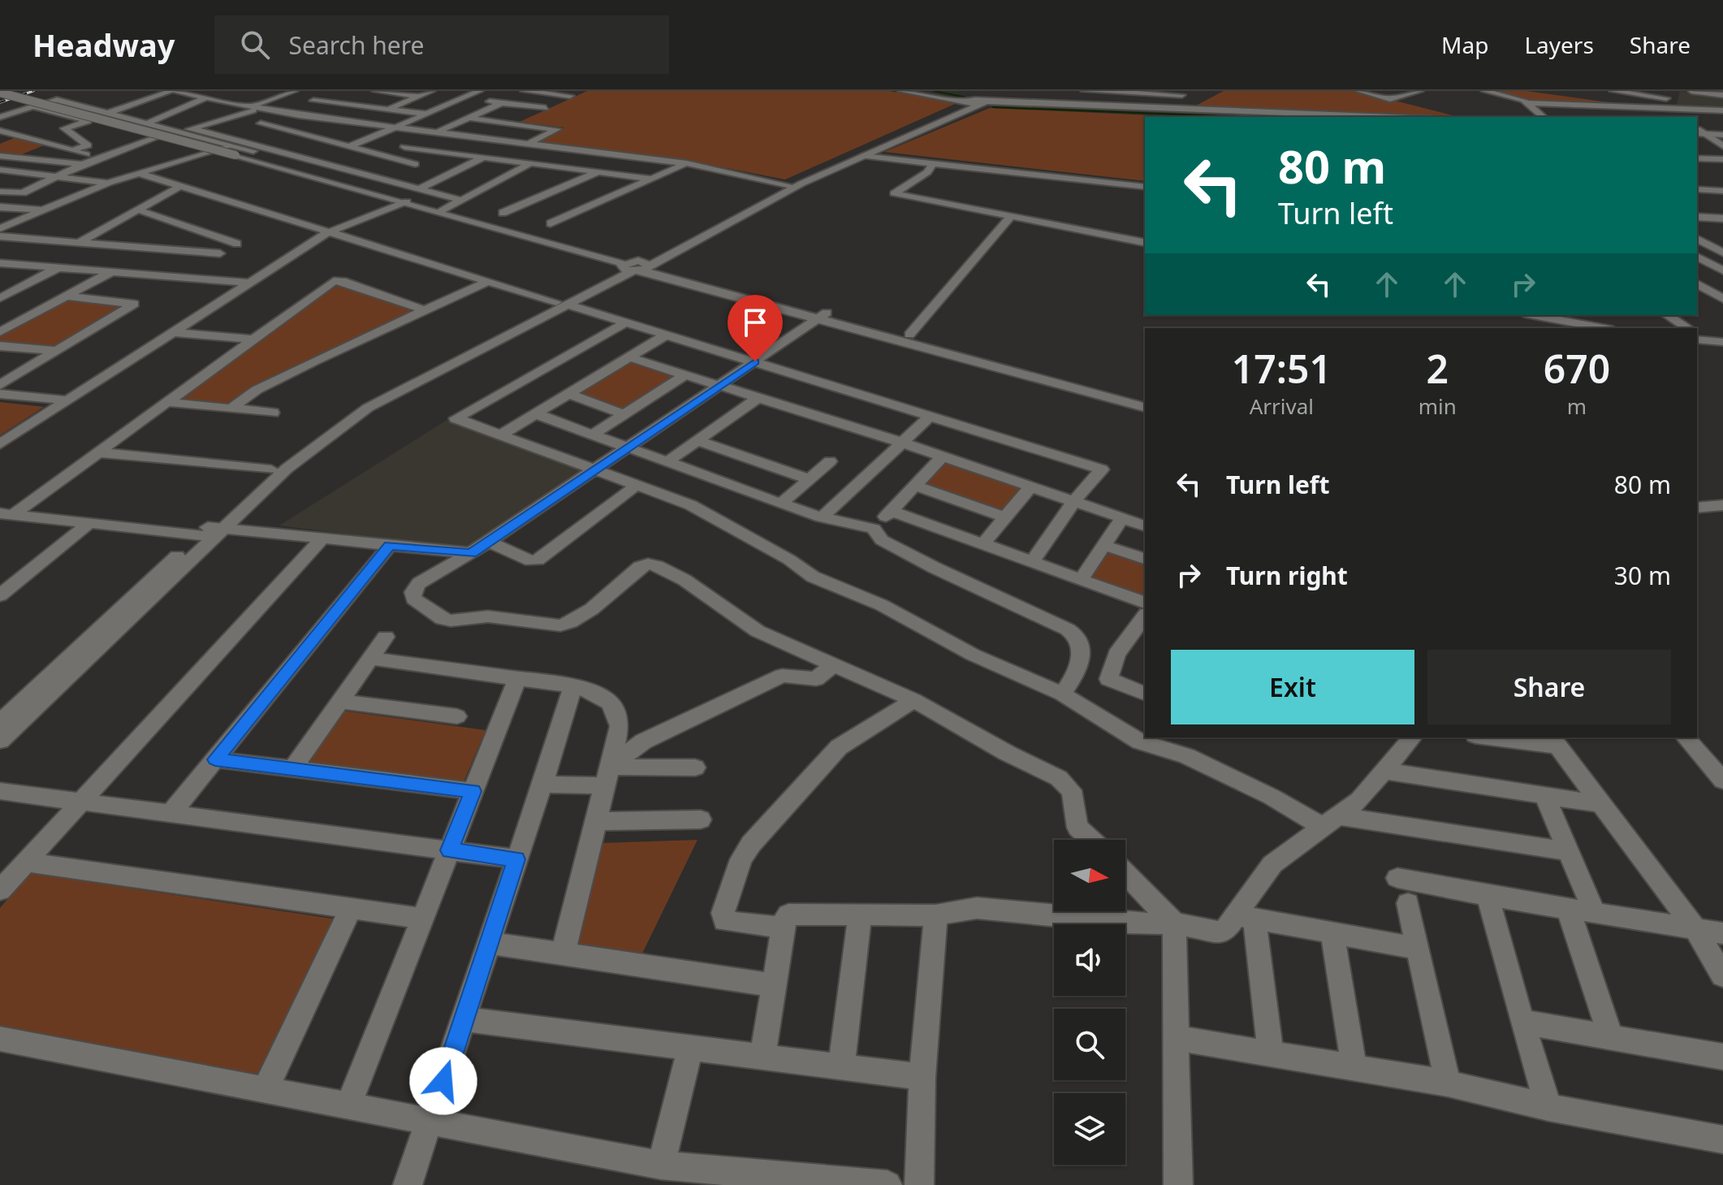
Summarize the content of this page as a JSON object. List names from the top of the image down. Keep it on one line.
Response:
{"north":"right","page":{"header":"Headway","search":"Search here","nav":["Map","Layers","Share"],"turn":["80 m","Turn left"],"eta":["17:51","Arrival","2","min","670","m"],"list":[{"name":"Turn left","value":"80 m"},{"name":"Turn right","value":"30 m"}],"buttons":["Exit","Share"]}}
